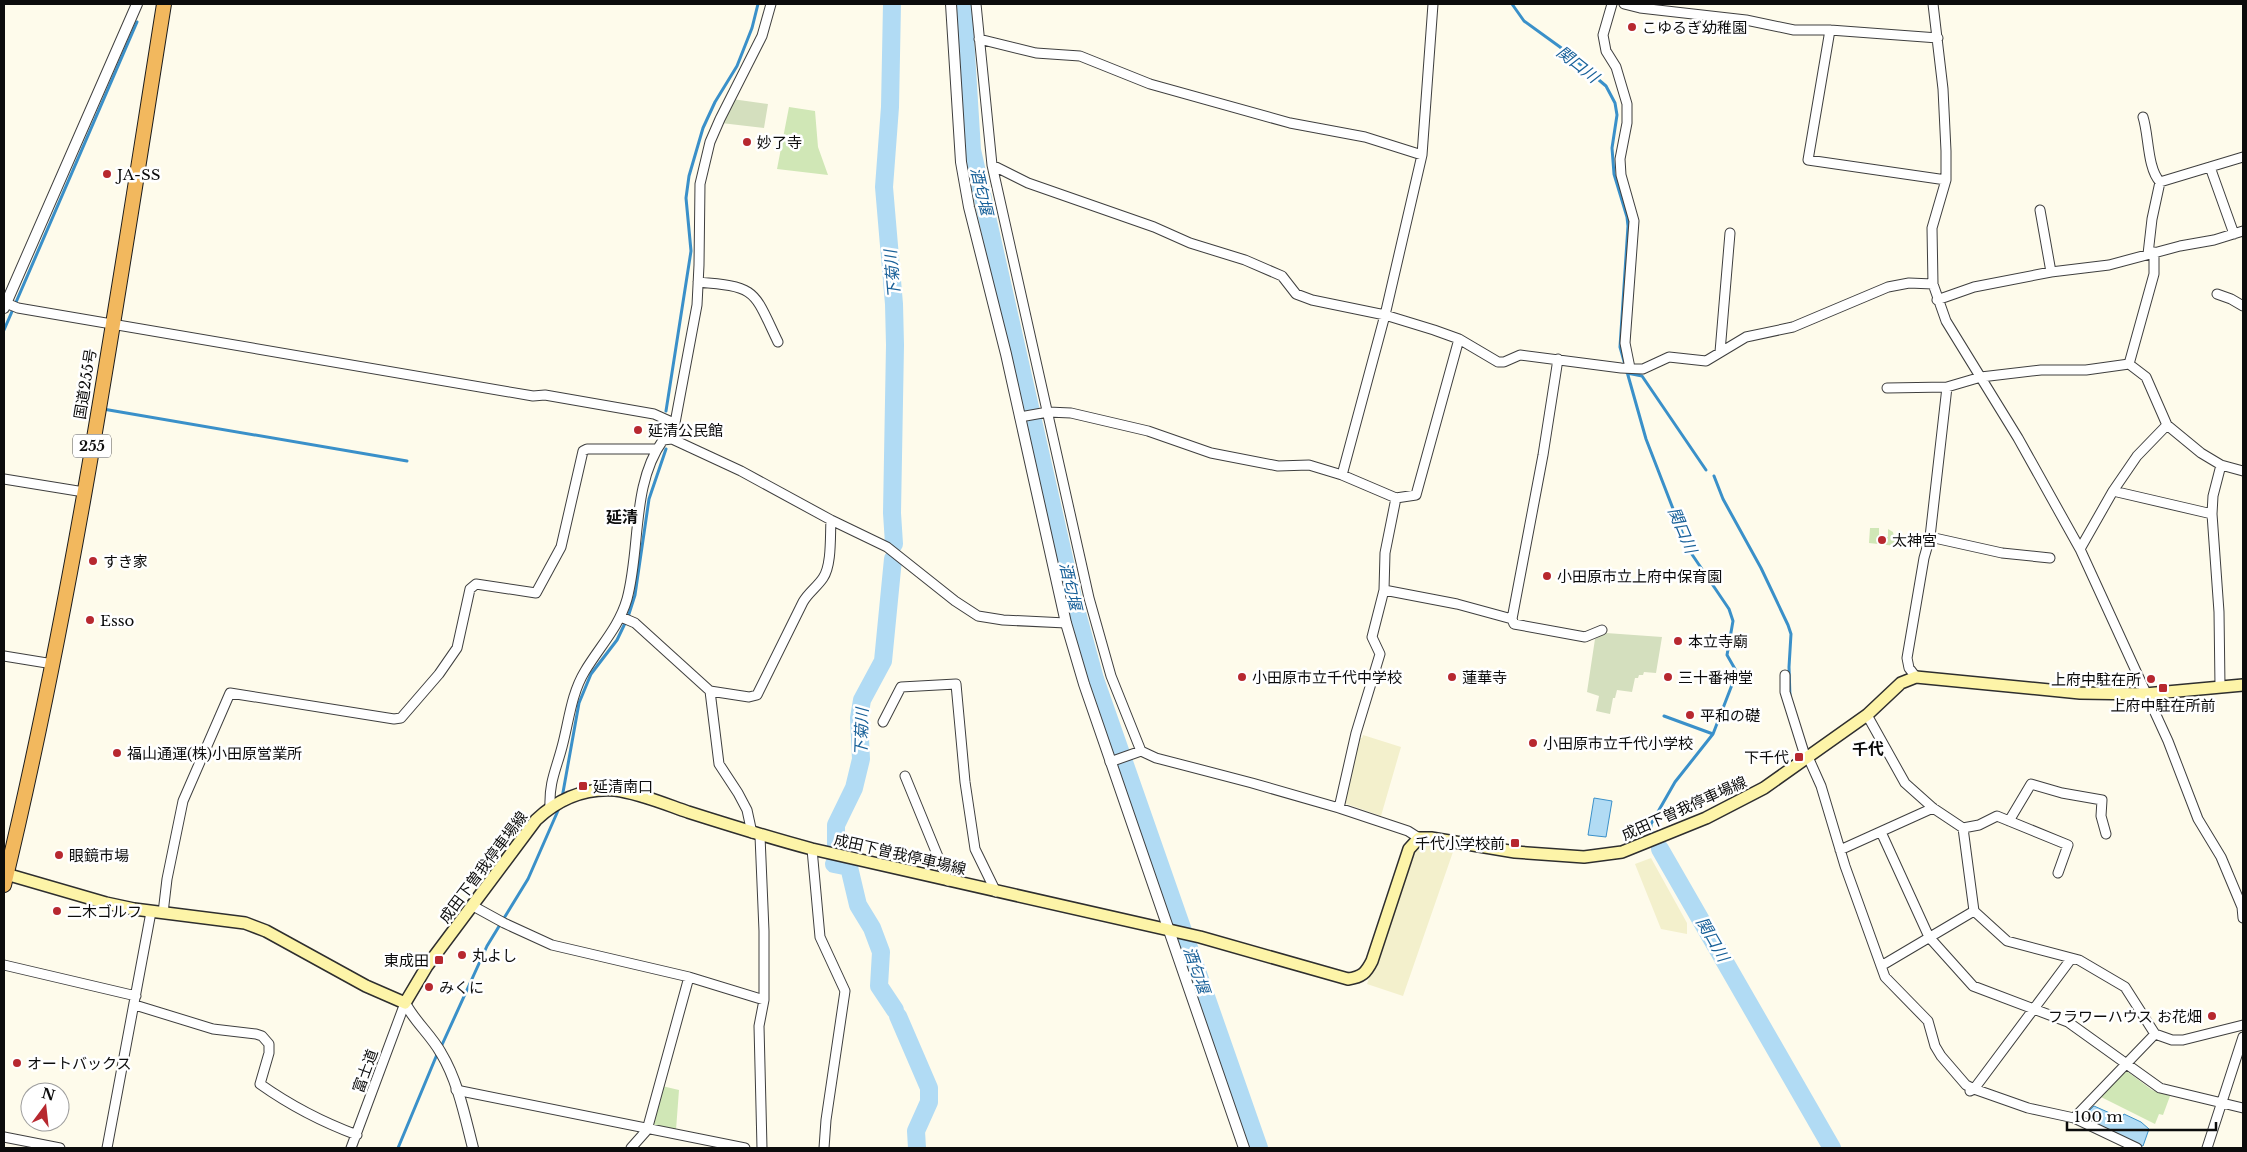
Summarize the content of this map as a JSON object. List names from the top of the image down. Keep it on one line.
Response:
{"streets":{"highway":["国道255号","255"],"main road":["成田下曽我停車場線"],"street":["富士道"]},"crossings":[["成田下曽我停車場線","富士道"]],"districts":["延清","千代"],"water":["関口川","酒匂堰","下菊川"],"places":{"other":["こゆるぎ幼稚園","妙了寺","JA-SS","延清公民館","太神宮","すき家","小田原市立上府中保育園","Esso","本立寺廟","小田原市立千代中学校","蓮華寺","三十番神堂","上府中駐在所","平和の礎","小田原市立千代小学校","福山通運(株)小田原営業所","眼鏡市場","二木ゴルフ","丸よし","みくに","フラワーハウス お花畑","オートバックス"],"transit":["上府中駐在所前","下千代","延清南口","千代小学校前","東成田"]},"scale_bar":"100 m","north":"top"}
